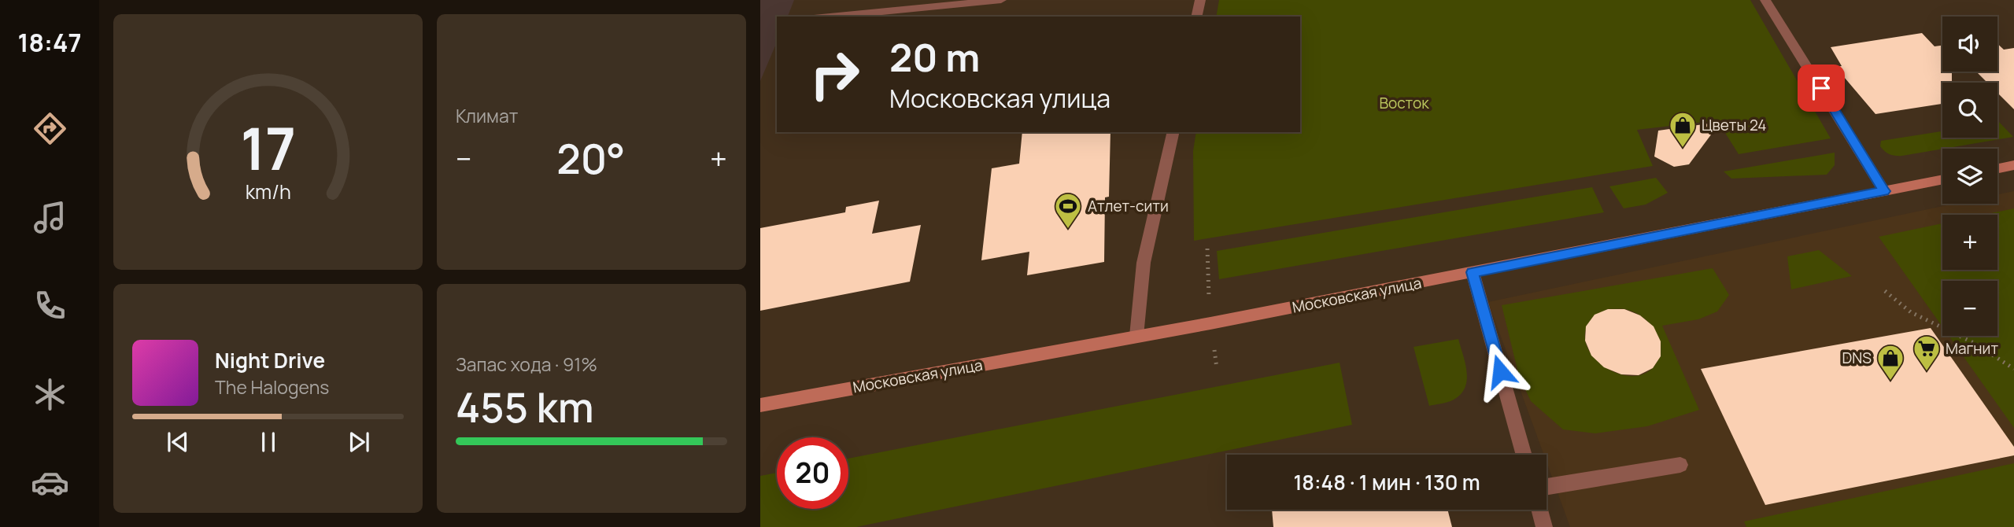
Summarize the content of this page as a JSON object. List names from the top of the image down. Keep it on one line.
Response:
{"streets":{"main road":["Московская улица"]},"parks":["Восток"],"places":{"shop":["Цветы 24","DNS"],"sports":["Атлет-сити"],"supermarket":["Магнит"]},"page":{"tabs":"18:47","tile":["Климат",["Запас хода · 91%","455 km"]],"map_buttons":["+","−"],"turn":["20 m","Московская улица"],"heat":["−","20°","+"],"song":["Night Drive","The Halogens"],"limit":"20","trip":"18:48 · 1 мин · 130 m","gauge":["17","km/h"]}}
